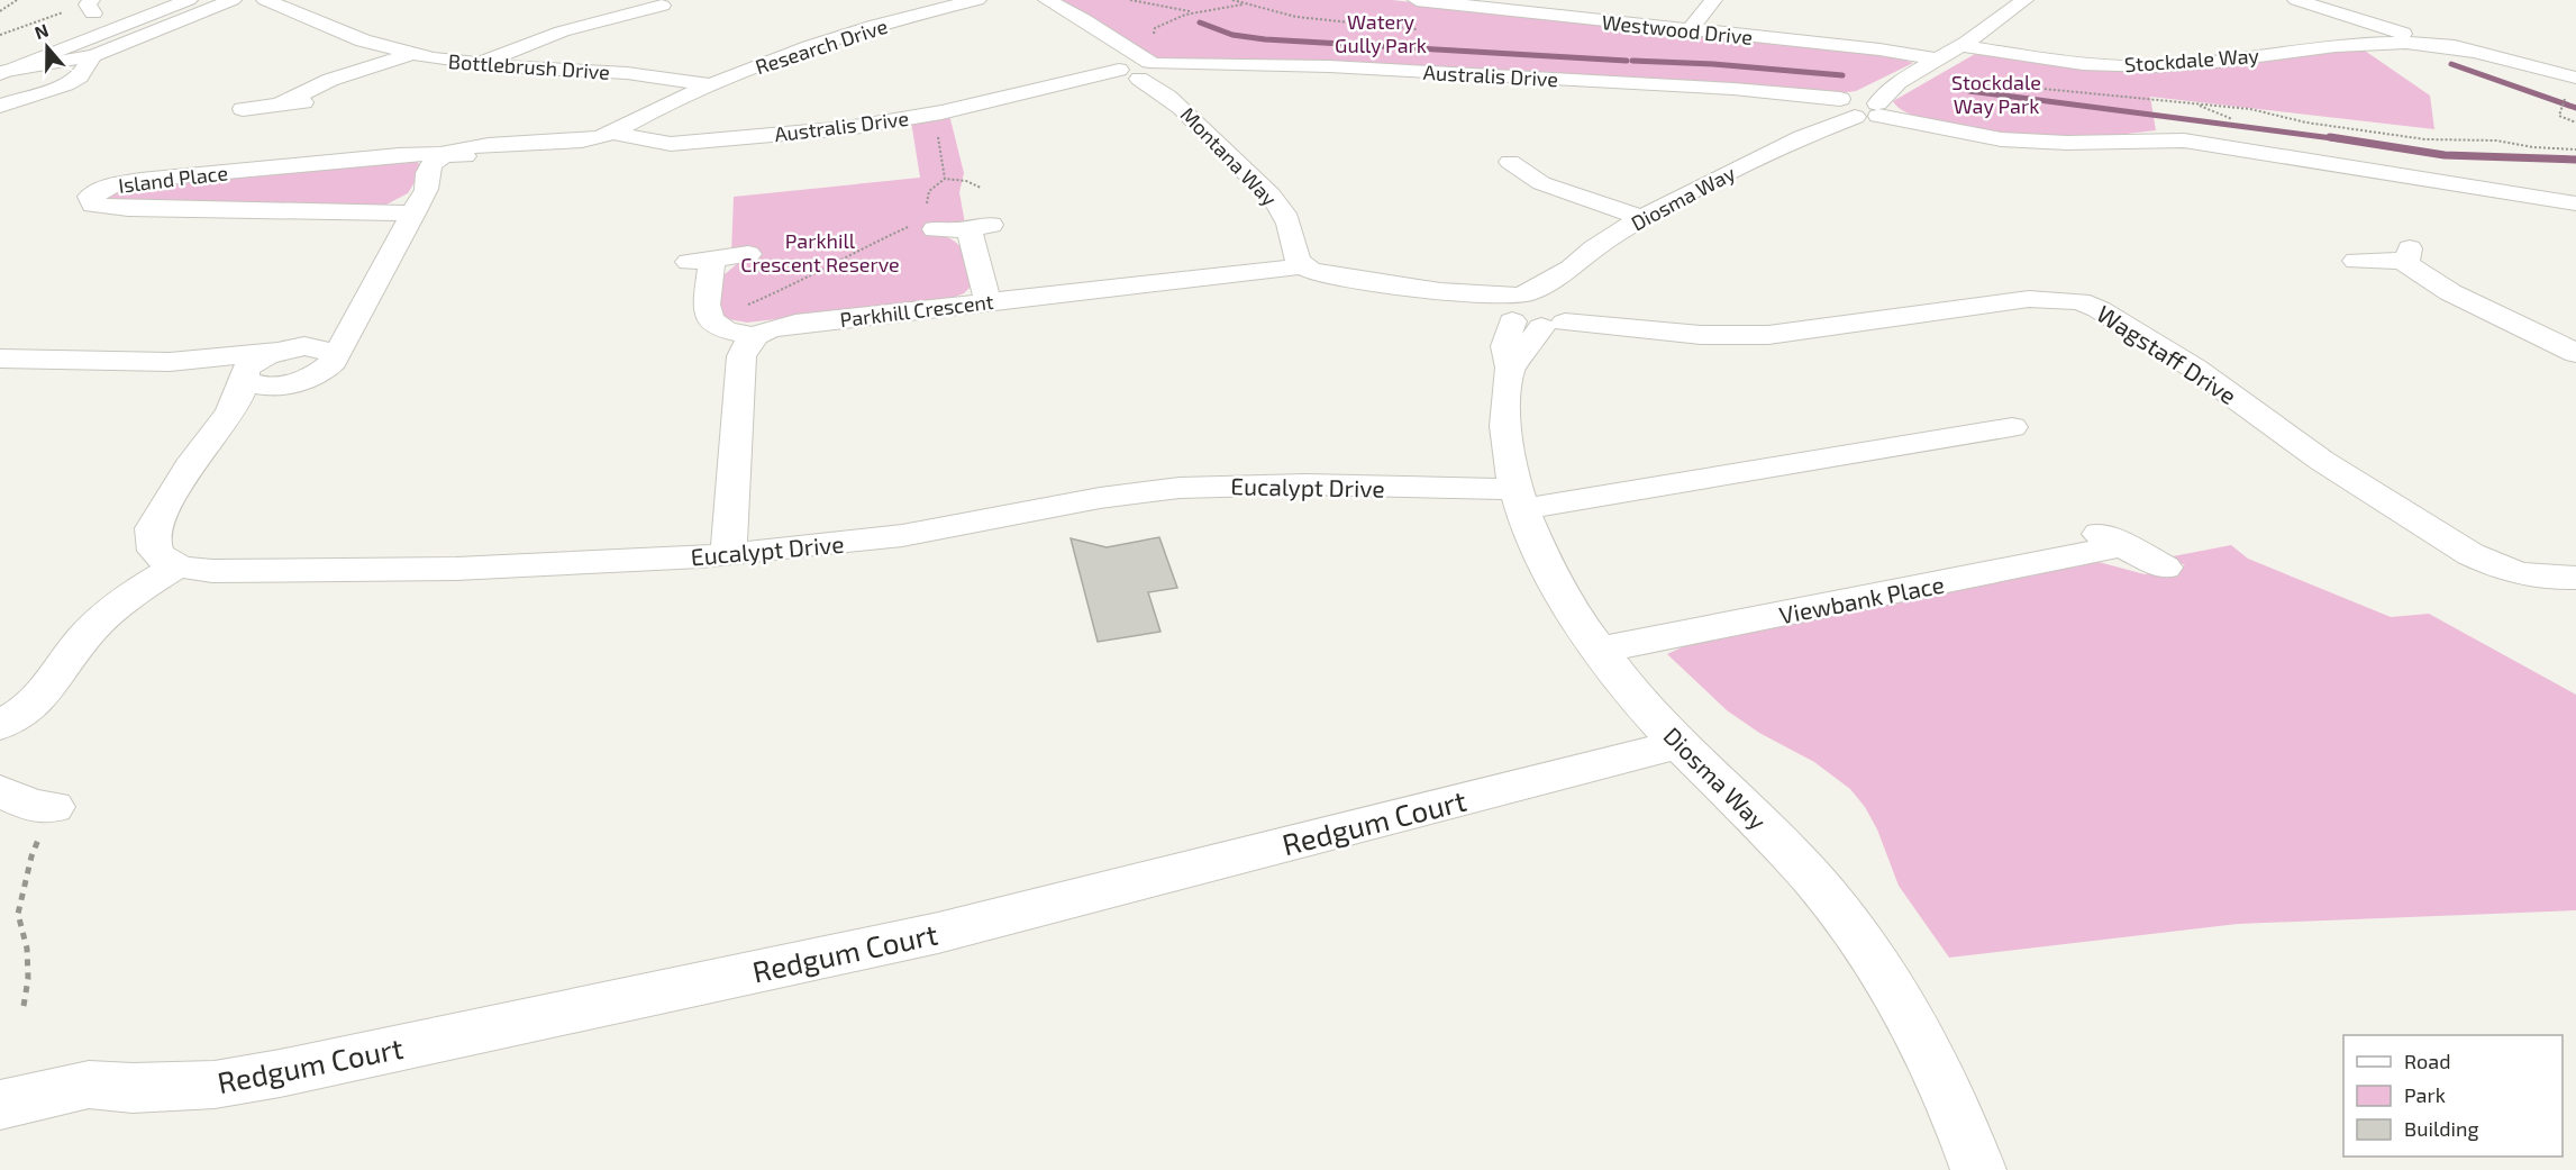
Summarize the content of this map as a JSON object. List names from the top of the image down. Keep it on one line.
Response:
{"streets":{"main road":["Westwood Drive","Research Drive","Stockdale Way","Bottlebrush Drive","Australis Drive","Montana Way","Island Place","Diosma Way","Parkhill Crescent","Wagstaff Drive","Eucalypt Drive","Viewbank Place","Redgum Court"]},"crossings":[["Research Drive","Bottlebrush Drive"],["Research Drive","Australis Drive"],["Research Drive","Island Place"],["Australis Drive","Montana Way"],["Australis Drive","Diosma Way"],["Montana Way","Parkhill Crescent"],["Diosma Way","Wagstaff Drive"],["Diosma Way","Eucalypt Drive"],["Diosma Way","Viewbank Place"],["Diosma Way","Redgum Court"]],"parks":["Watery Gully Park","Stockdale Way Park","Parkhill Crescent Reserve"],"legend":["Road","Park","Building"],"north":"top"}
